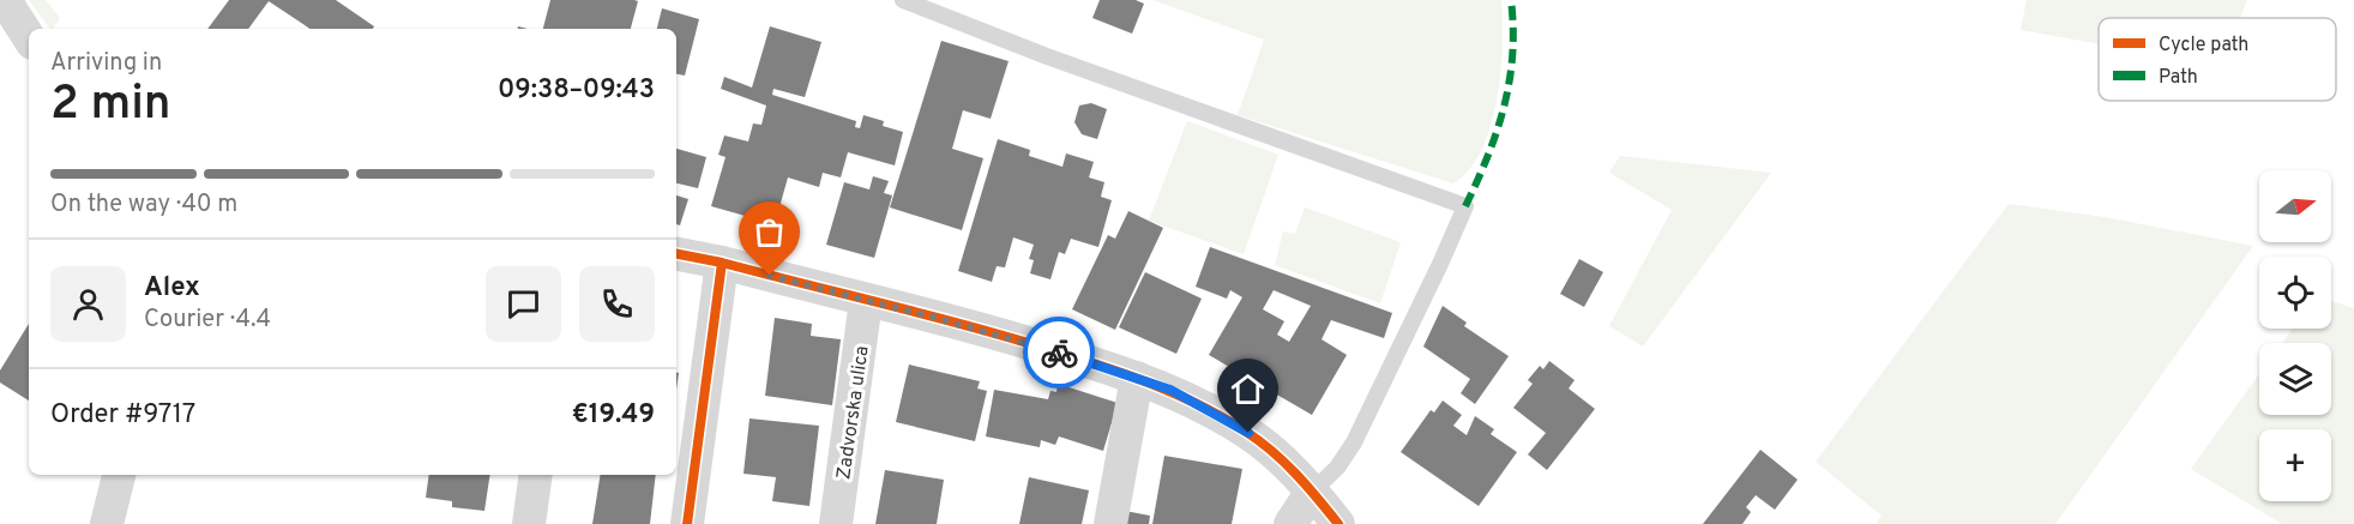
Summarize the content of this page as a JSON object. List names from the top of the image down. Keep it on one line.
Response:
{"streets":{"street":["Zadvorska ulica"]},"legend":["Cycle path","Path"],"north":"right","page":{"heading":["2 min","Arriving in","09:38–09:43"],"panel":["Alex","Courier · 4.4","Order #9717","€19.49"],"bar":"On the way · 40 m","map_buttons":"+"}}
